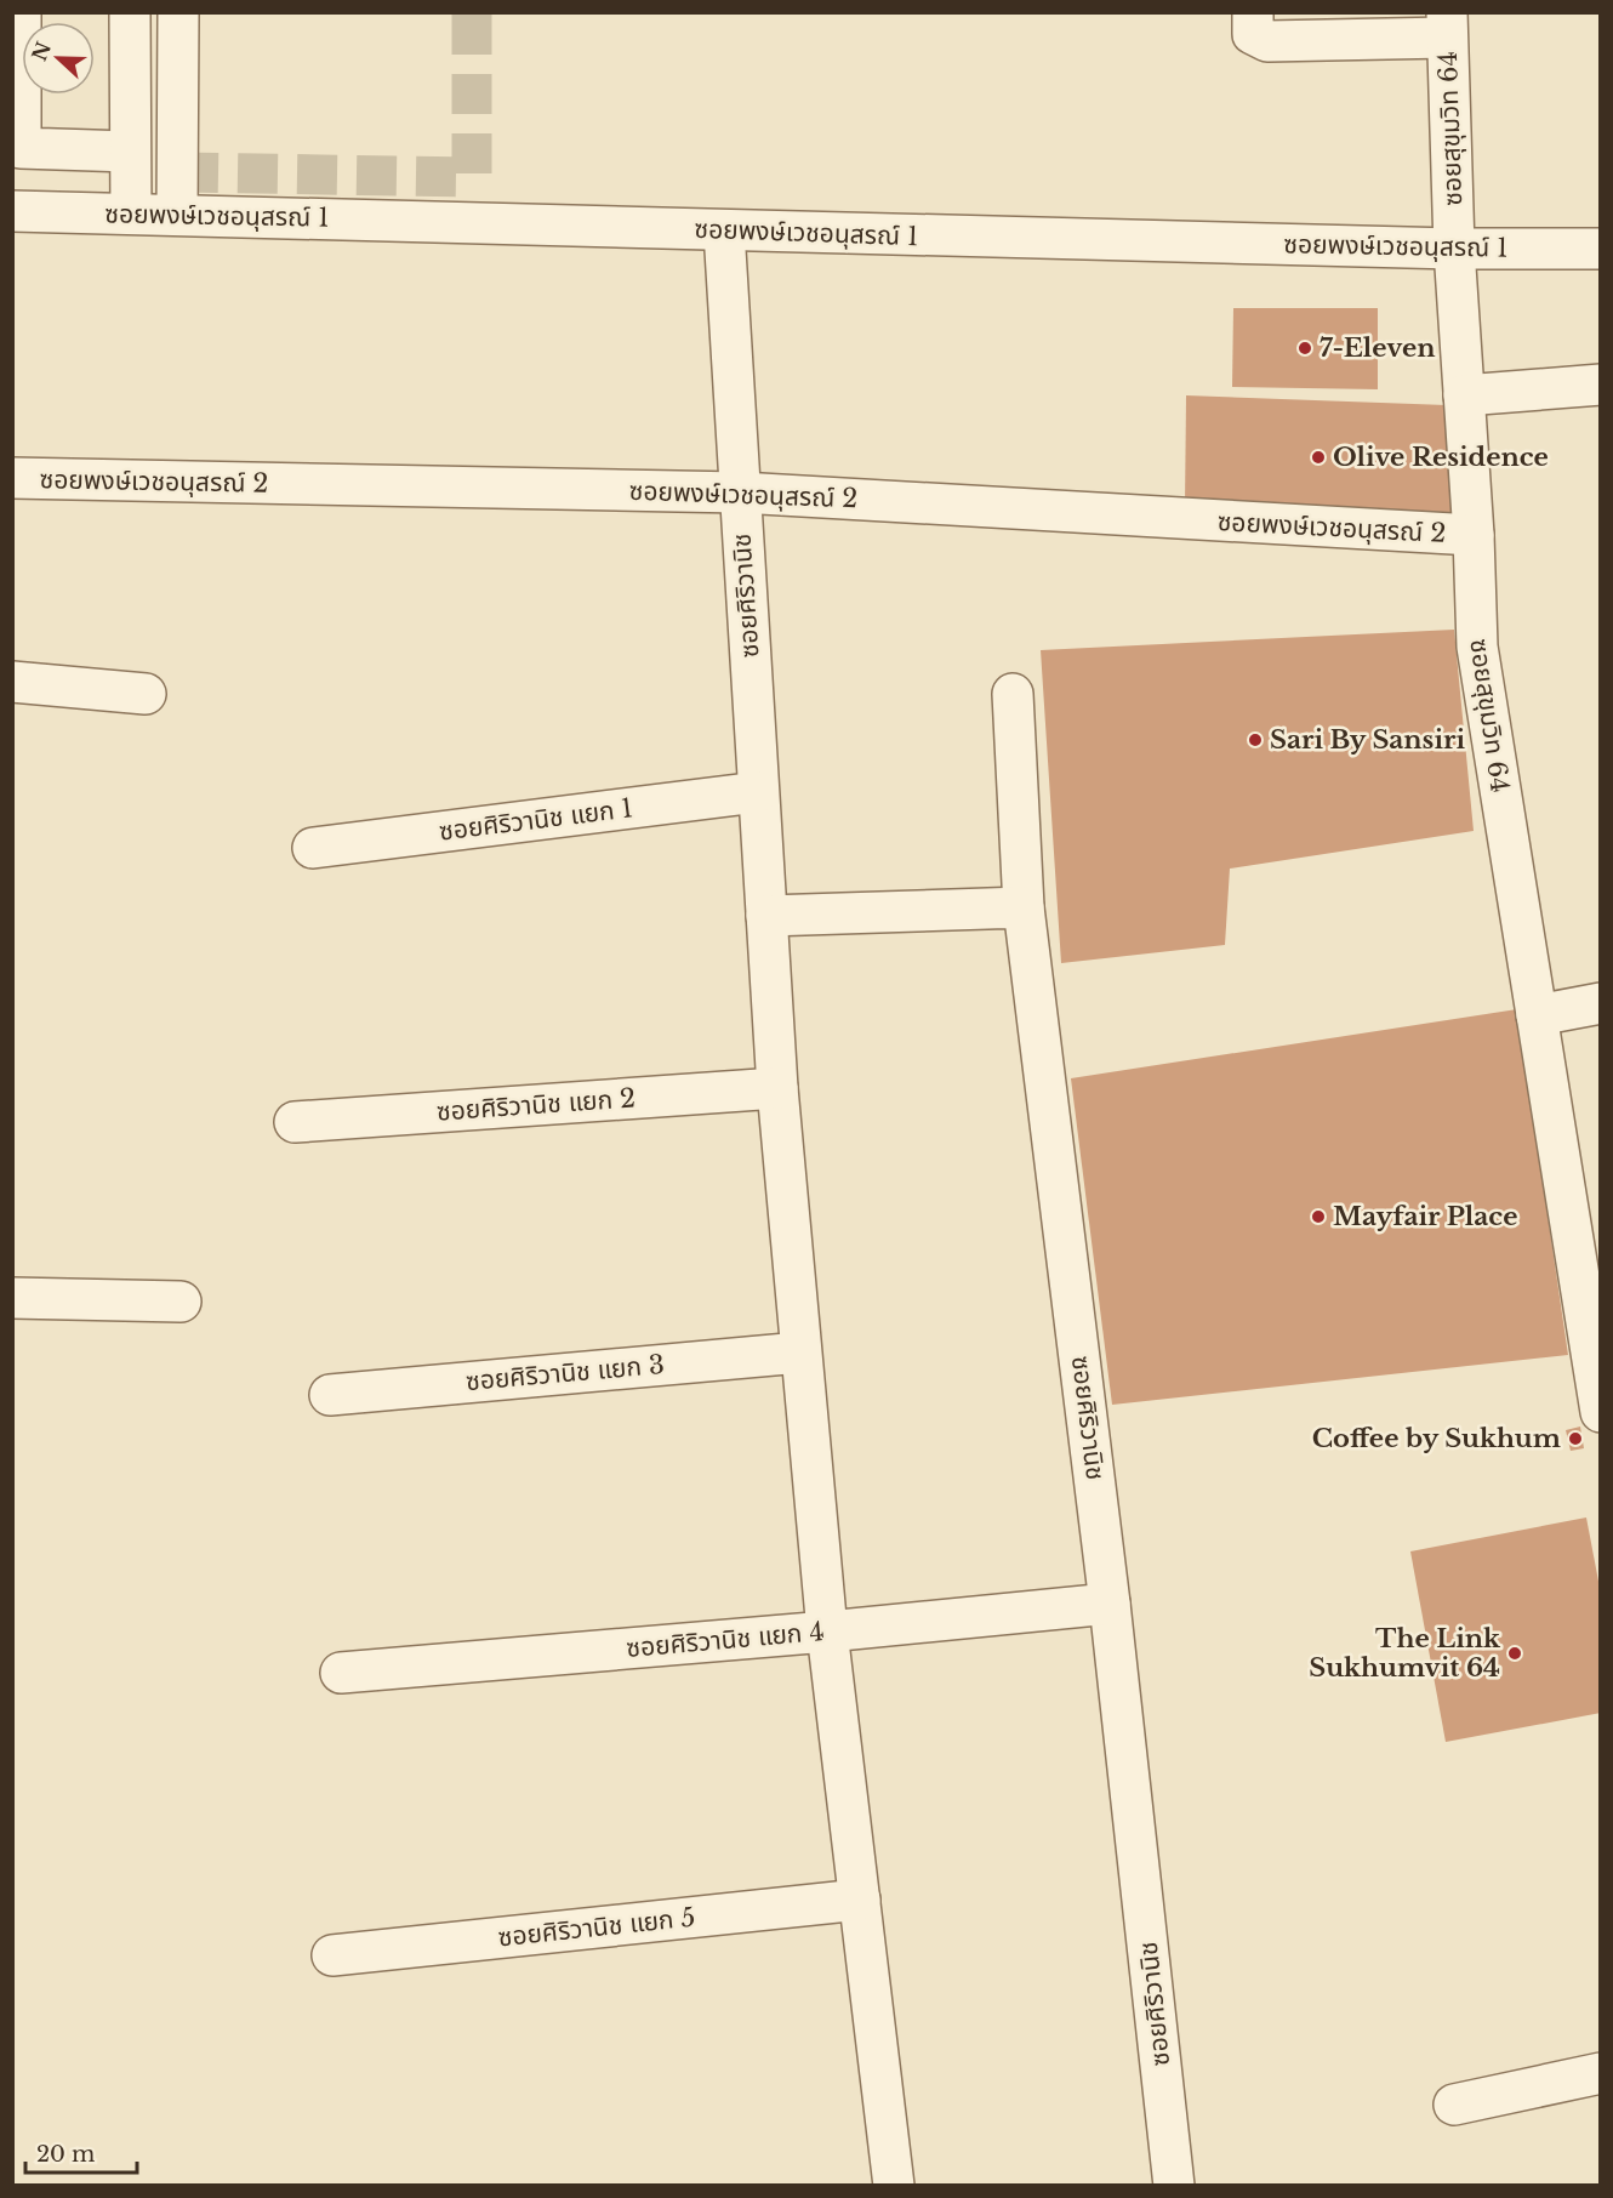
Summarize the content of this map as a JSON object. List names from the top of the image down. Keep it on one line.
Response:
{"streets":{"street":["ซอยสุขุมวิท 64","ซอยพงษ์เวชอนุสรณ์ 1","ซอยพงษ์เวชอนุสรณ์ 2","ซอยศิริวานิช","ซอยศิริวานิช แยก 1","ซอยศิริวานิช แยก 2","ซอยศิริวานิช แยก 3","ซอยศิริวานิช แยก 4","ซอยศิริวานิช แยก 5"]},"crossings":[["ซอยสุขุมวิท 64","ซอยพงษ์เวชอนุสรณ์ 1"],["ซอยสุขุมวิท 64","ซอยพงษ์เวชอนุสรณ์ 2"],["ซอยพงษ์เวชอนุสรณ์ 1","ซอยศิริวานิช"],["ซอยพงษ์เวชอนุสรณ์ 2","ซอยศิริวานิช"],["ซอยศิริวานิช","ซอยศิริวานิช แยก 1"],["ซอยศิริวานิช","ซอยศิริวานิช แยก 2"],["ซอยศิริวานิช","ซอยศิริวานิช แยก 3"],["ซอยศิริวานิช","ซอยศิริวานิช แยก 4"],["ซอยศิริวานิช","ซอยศิริวานิช แยก 5"]],"places":["7-Eleven","Olive Residence","Sari By Sansiri","Mayfair Place","Coffee by Sukhum","The Link Sukhumvit 64"],"scale_bar":"20 m","north":"left"}
